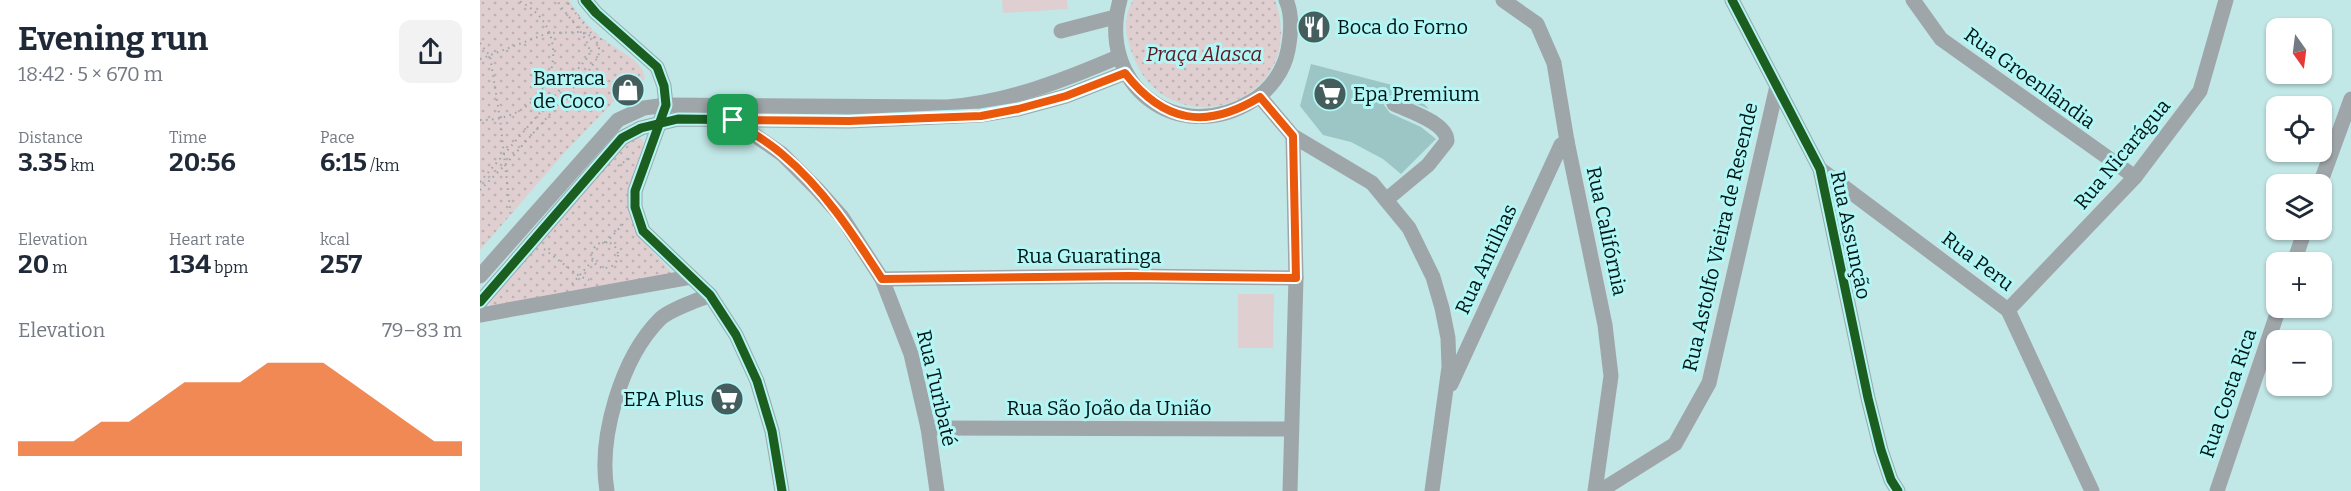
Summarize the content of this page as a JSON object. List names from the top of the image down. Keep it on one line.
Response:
{"streets":{"street":["Rua Groenlândia","Rua Nicarágua","Rua Califórnia","Rua Assunção","Rua Astolfo Vieira de Resende","Rua Guaratinga","Rua Antilhas","Rua Peru","Rua Turibaté","Rua Costa Rica","Rua São João da União"]},"crossings":[["Rua Groenlândia","Rua Nicarágua"],["Rua Nicarágua","Rua Peru"],["Rua Califórnia","Rua Astolfo Vieira de Resende"],["Rua Califórnia","Rua Antilhas"],["Rua Assunção","Rua Astolfo Vieira de Resende"],["Rua Assunção","Rua Peru"],["Rua Guaratinga","Rua Turibaté"],["Rua Turibaté","Rua São João da União"]],"parks":["Praça Alasca"],"places":{"restaurant":["Boca do Forno"],"shop":["Barraca de Coco"],"supermarket":["Epa Premium","EPA Plus"]},"north":"bottom","page":{"heading":["Evening run","18:42 · 5 × 670 m"],"map_buttons":["+","−"],"stats":[["Distance","3.35 km"],["Time","20:56"],["Pace","6:15 /km"],["Elevation","20 m"],["Heart rate","134 bpm"],["kcal","257"]],"chart":["Elevation","79–83 m"]}}
